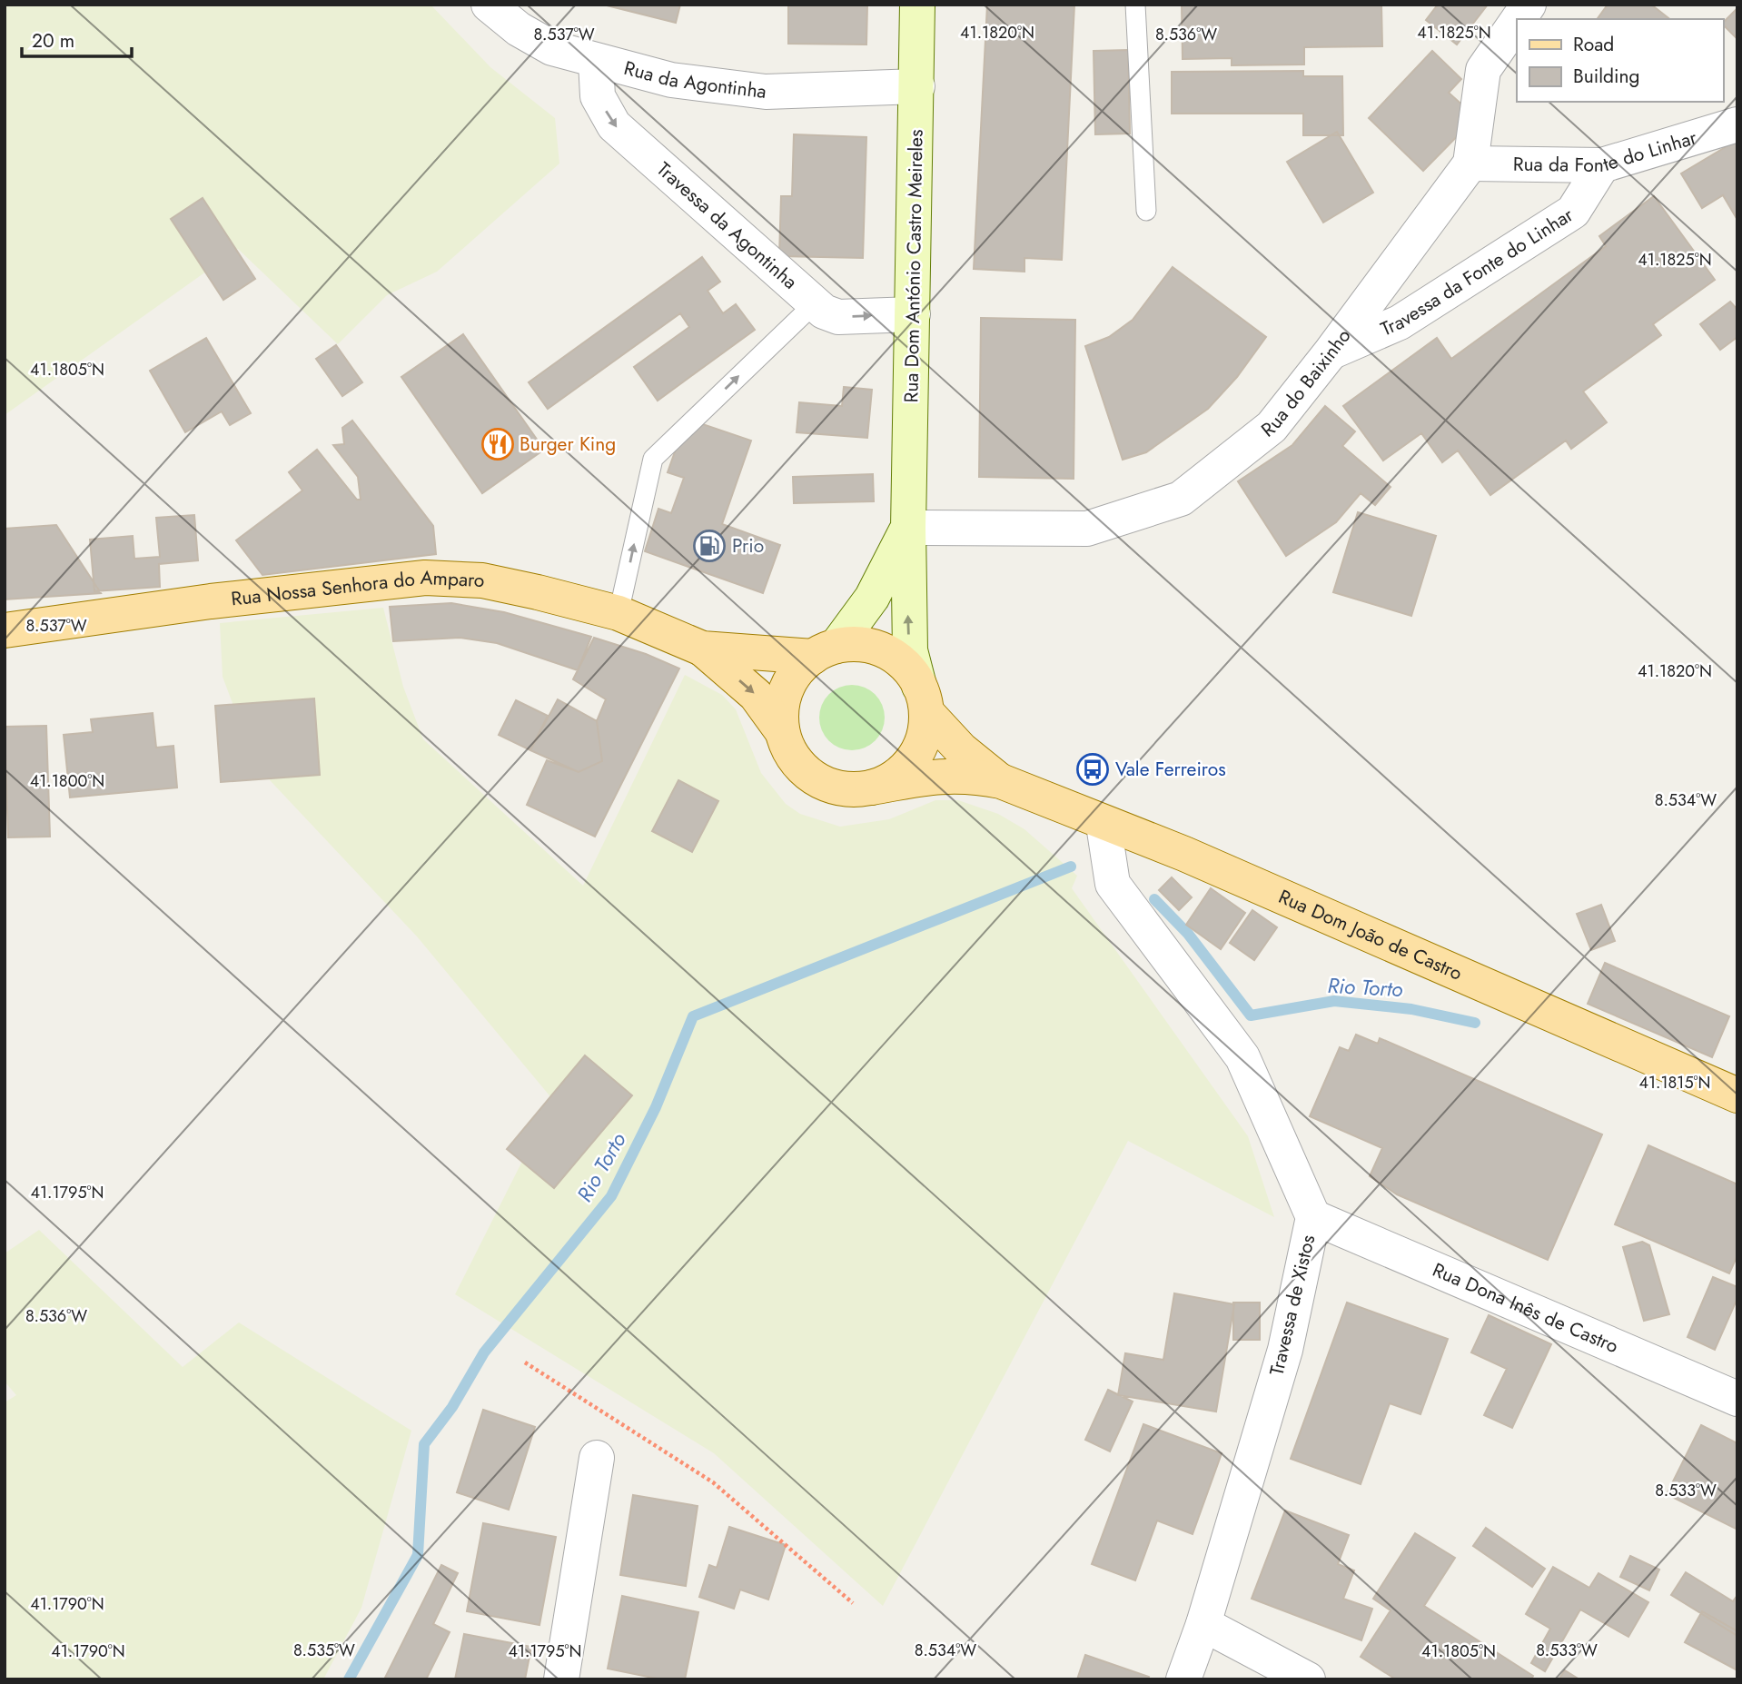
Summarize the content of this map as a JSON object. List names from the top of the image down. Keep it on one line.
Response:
{"streets":{"main road":["Rua Dom António Castro Meireles","Rua Nossa Senhora do Amparo","Rua Dom João de Castro"],"street":["Rua da Agontinha","Rua da Fonte do Linhar","Travessa da Agontinha","Travessa da Fonte do Linhar","Rua do Baixinho","Travessa de Xistos","Rua Dona Inês de Castro"]},"crossings":[["Rua da Agontinha","Travessa da Agontinha"],["Rua da Agontinha","Rua Dom António Castro Meireles"],["Rua da Fonte do Linhar","Travessa da Fonte do Linhar"],["Rua da Fonte do Linhar","Rua do Baixinho"],["Travessa da Agontinha","Rua Dom António Castro Meireles"],["Rua Dom António Castro Meireles","Rua do Baixinho"],["Rua Dom António Castro Meireles","Rua Nossa Senhora do Amparo"],["Rua Dom António Castro Meireles","Rua Dom João de Castro"],["Travessa da Fonte do Linhar","Rua do Baixinho"],["Rua Nossa Senhora do Amparo","Rua Dom João de Castro"],["Rua Dom João de Castro","Travessa de Xistos"],["Travessa de Xistos","Rua Dona Inês de Castro"]],"one_way":["Travessa da Agontinha"],"water":["Rio Torto"],"places":{"restaurant":["Burger King"],"fuel station":["Prio"],"bus stop":["Vale Ferreiros"]},"legend":["Road","Building"],"scale_bar":"20 m","coordinates":["41.1825°N","41.1820°N","8.537°W","8.536°W","41.1805°N","41.1800°N","8.534°W","41.1815°N","41.1795°N","8.533°W","41.1790°N","8.535°W"]}
